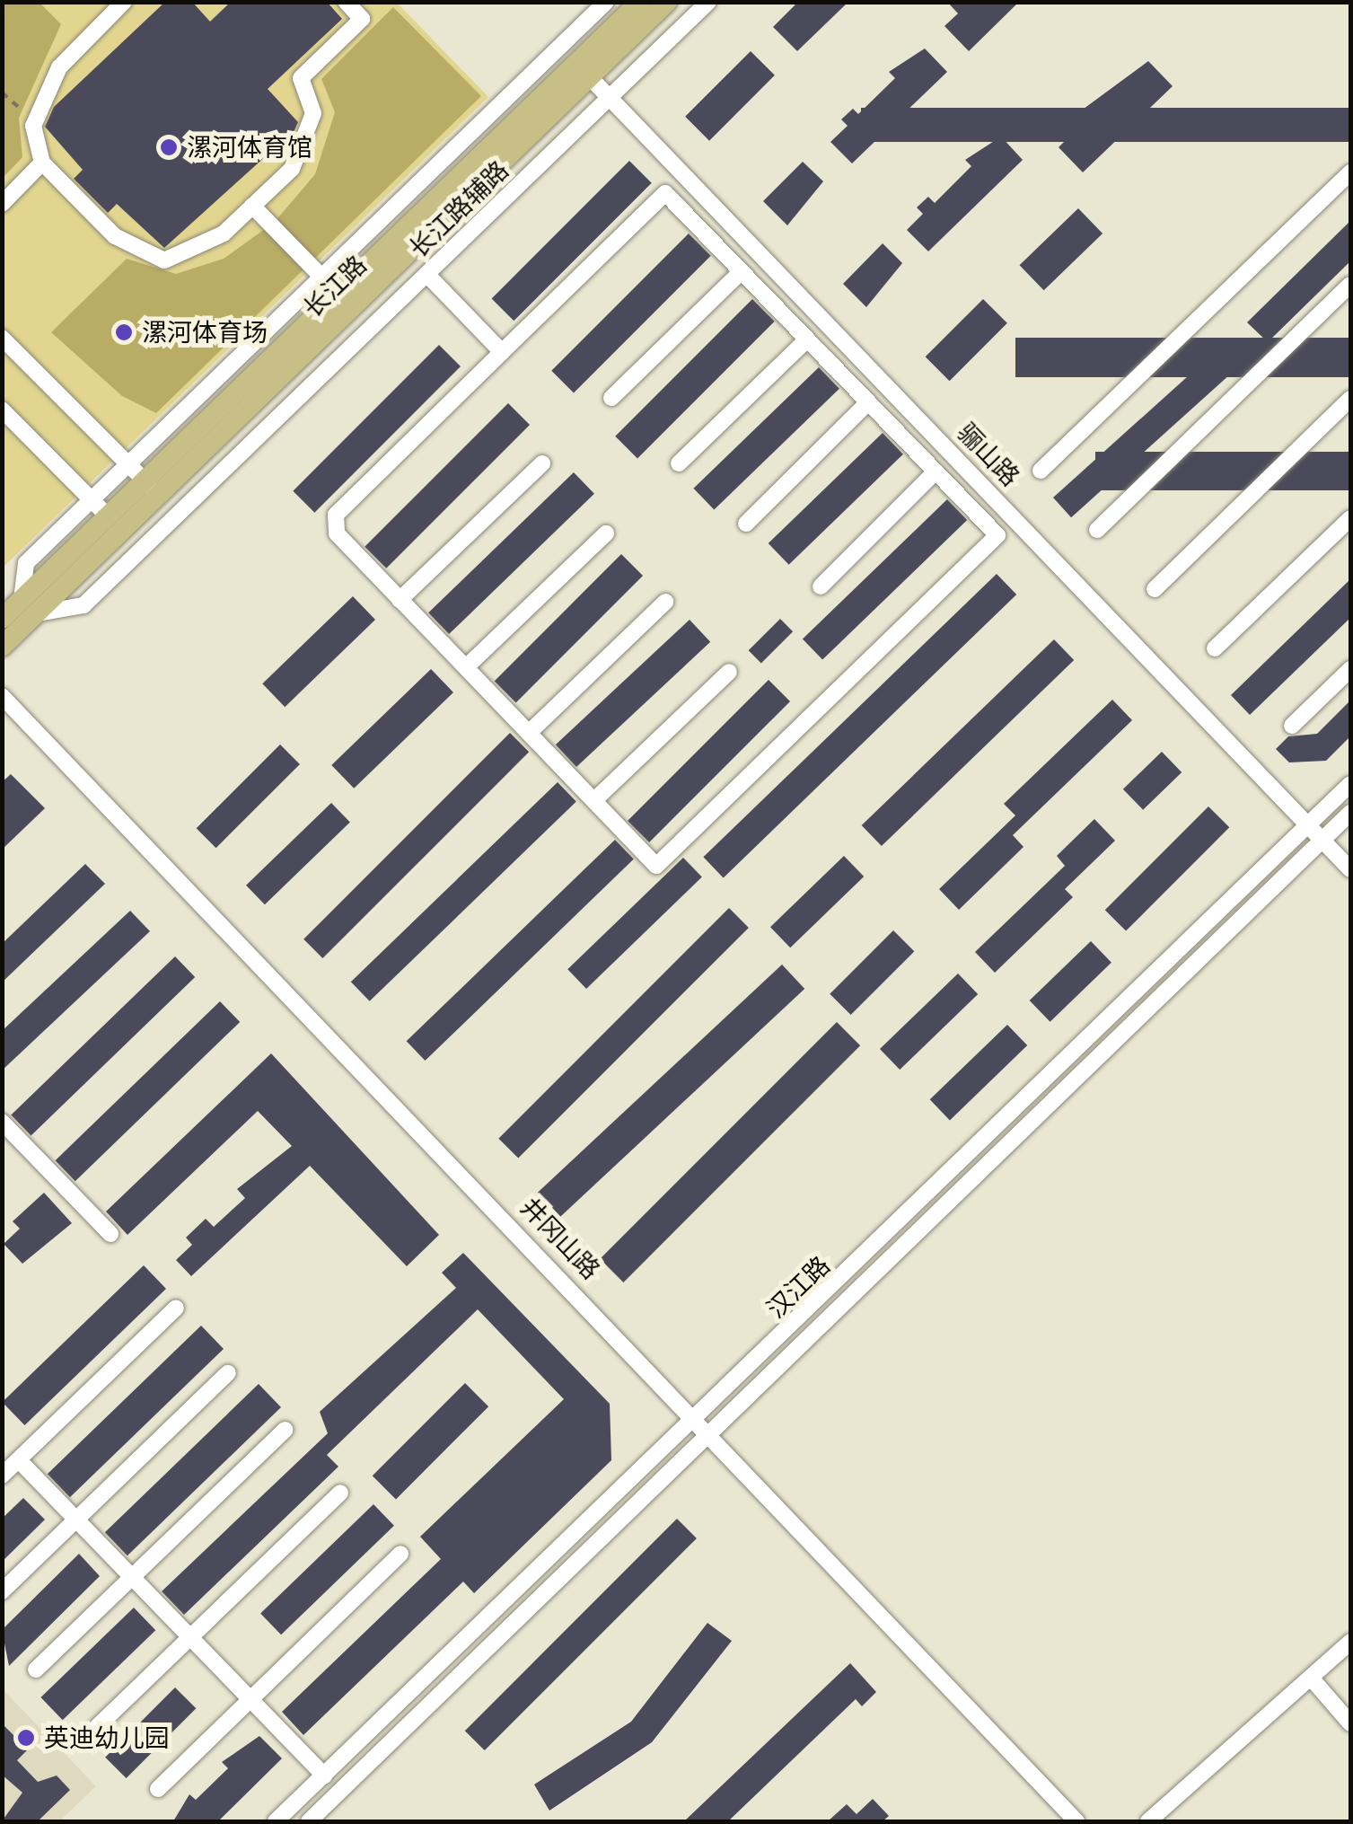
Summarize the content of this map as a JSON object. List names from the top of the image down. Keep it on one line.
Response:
{"streets":{"main road":["长江路"],"street":["长江路辅路","骊山路","井冈山路","汉江路"]},"crossings":[["长江路辅路","长江路"],["长江路辅路","骊山路"],["长江路","骊山路"],["骊山路","汉江路"],["井冈山路","汉江路"]],"places":["漯河体育馆","漯河体育场","英迪幼儿园"]}
